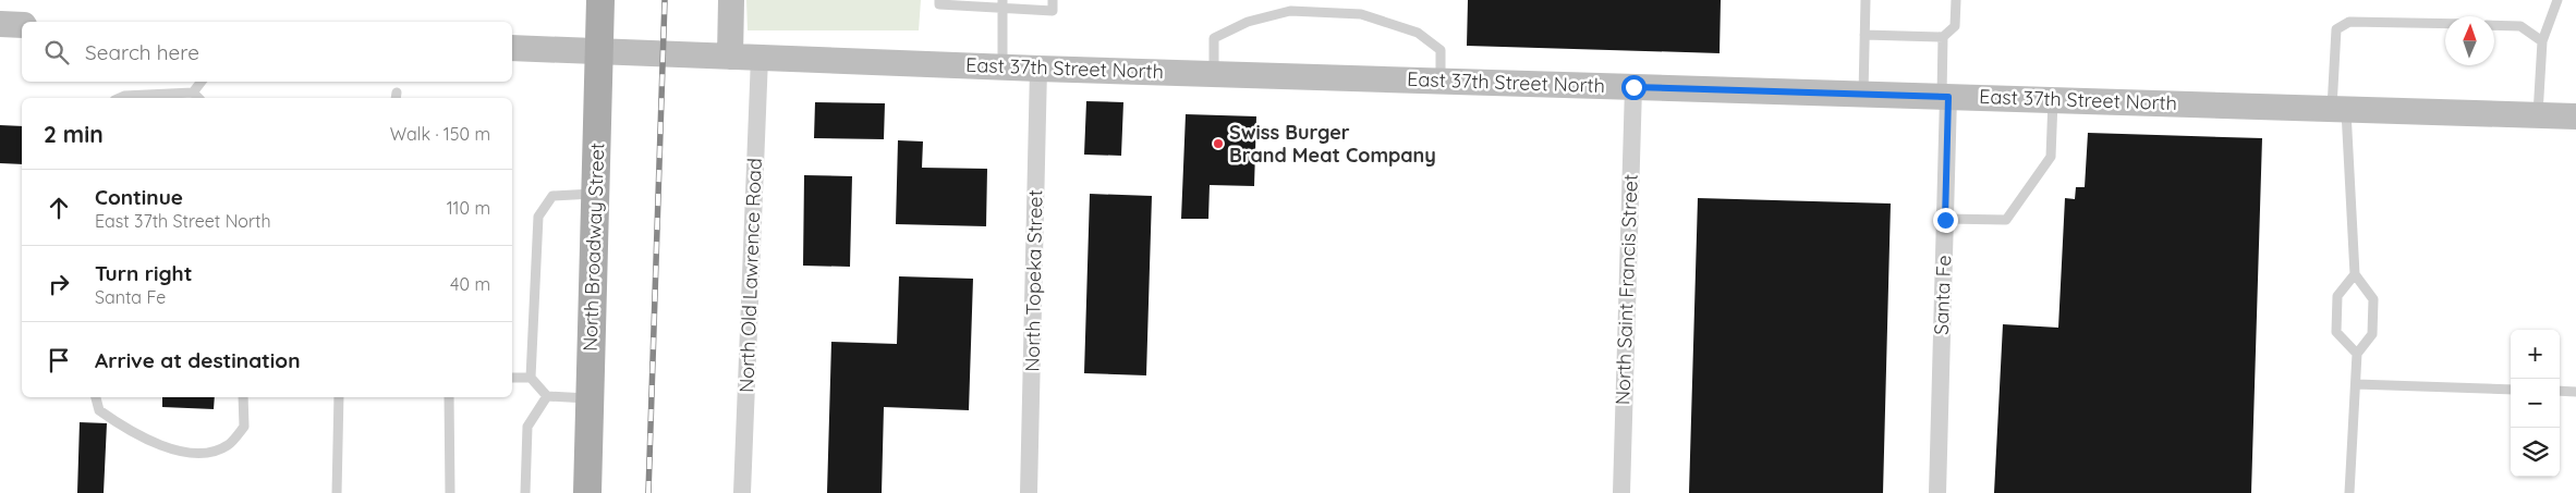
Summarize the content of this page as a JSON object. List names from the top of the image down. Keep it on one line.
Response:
{"streets":{"main road":["East 37th Street North","North Broadway Street"],"street":["North Old Lawrence Road","North Topeka Street","North Saint Francis Street","Santa Fe"]},"crossings":[["East 37th Street North","North Broadway Street"],["East 37th Street North","North Old Lawrence Road"],["East 37th Street North","North Topeka Street"],["East 37th Street North","North Saint Francis Street"],["East 37th Street North","Santa Fe"]],"places":["Swiss Burger Brand Meat Company"],"north":"top","page":{"search":"Search here","heading":["2 min","Walk · 150 m"],"list":[["Continue","East 37th Street North","110 m"],["Turn right","Santa Fe","40 m"],"Arrive at destination"],"map_buttons":["+","−"]}}
